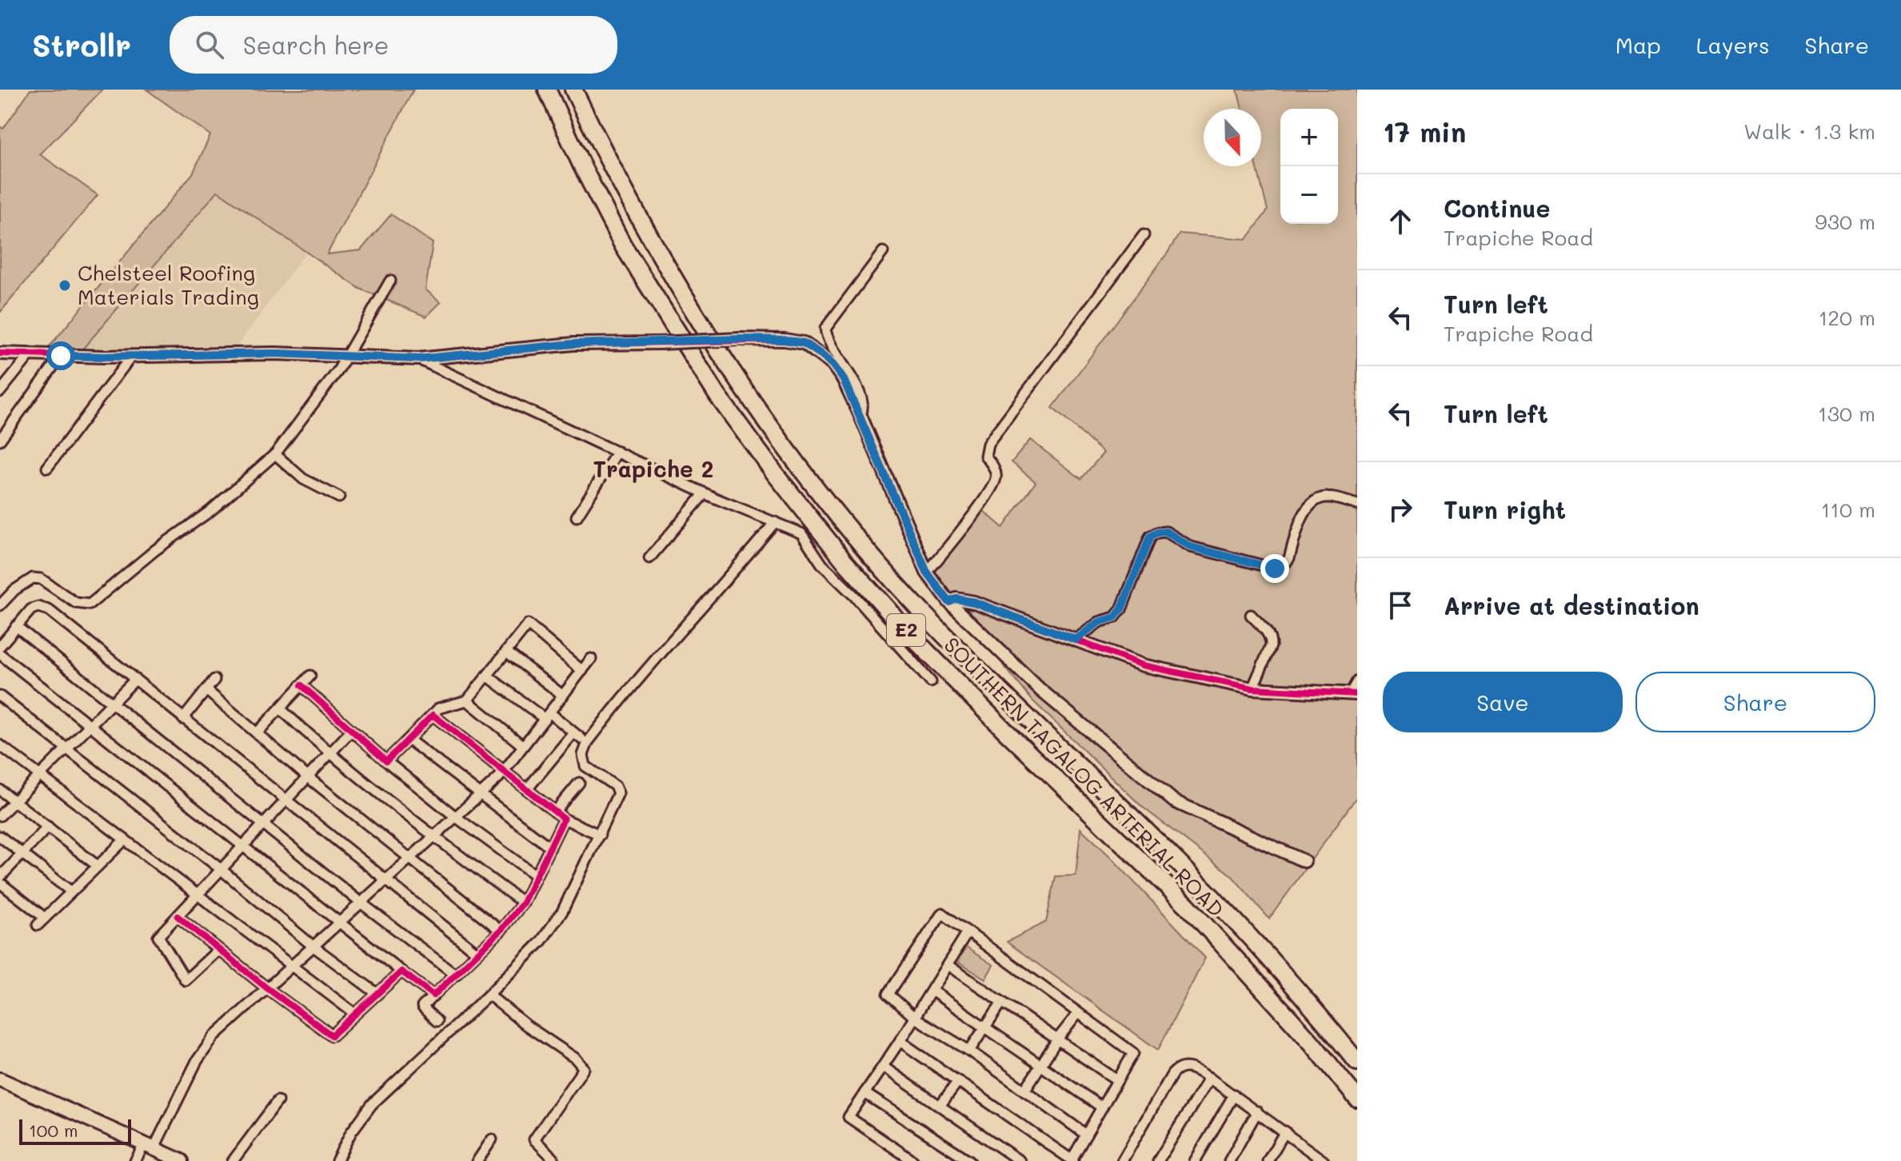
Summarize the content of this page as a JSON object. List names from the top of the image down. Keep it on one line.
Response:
{"streets":{"highway":["E2","SOUTHERN TAGALOG ARTERIAL ROAD"]},"districts":["Trapiche 2"],"places":["Chelsteel Roofing Materials Trading"],"scale_bar":"100 m","north":"bottom","page":{"header":"Strollr","search":"Search here","nav":["Map","Layers","Share"],"heading":["17 min","Walk · 1.3 km"],"map_buttons":["+","−"],"list":[["Continue","Trapiche Road","930 m"],["Turn left","Trapiche Road","120 m"],["Turn left","130 m"],["Turn right","110 m"],"Arrive at destination"],"buttons":["Save","Share"],"scale":"100 m"}}
